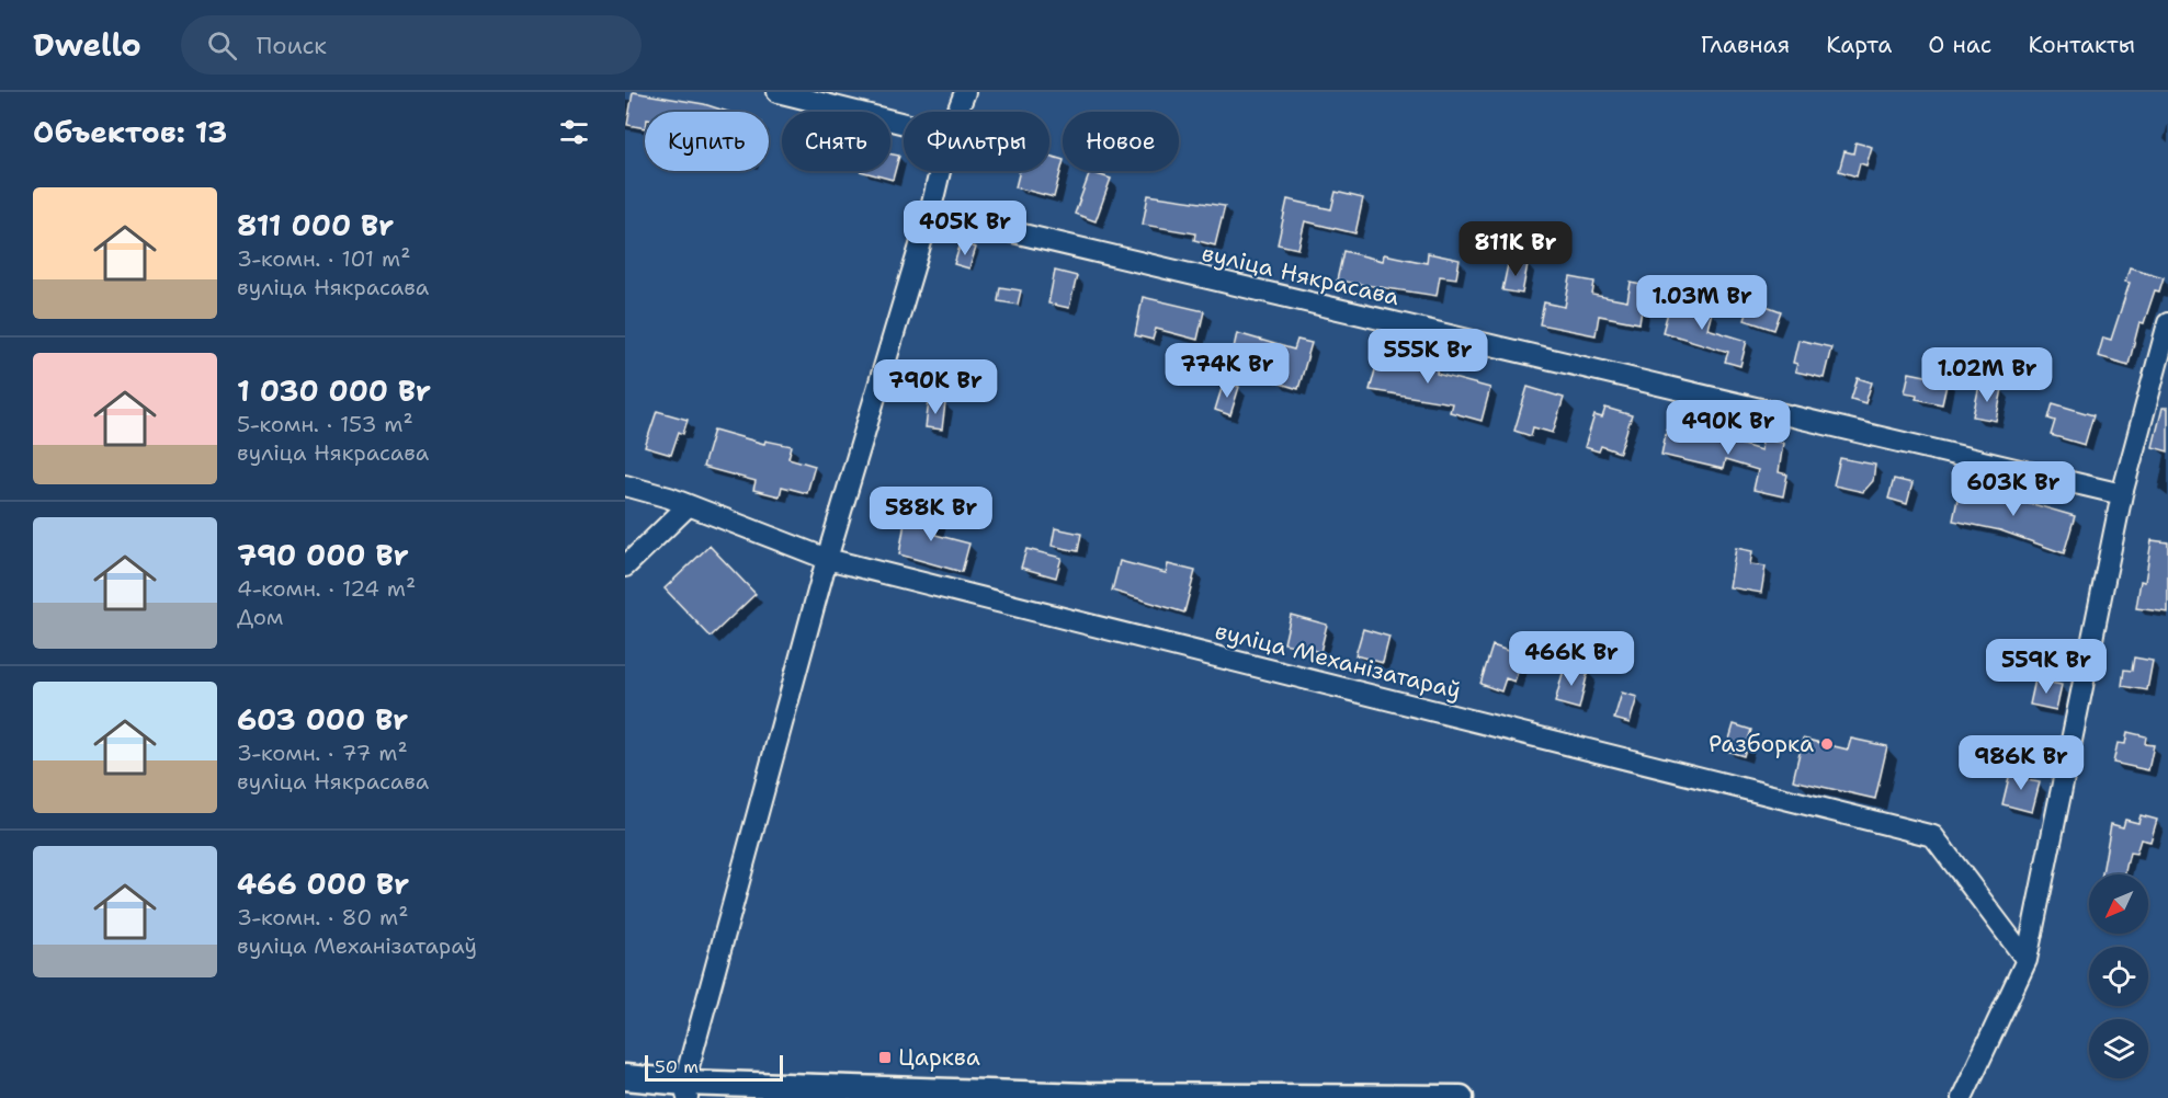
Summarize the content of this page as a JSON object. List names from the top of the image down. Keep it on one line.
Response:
{"streets":{"street":["вуліца Някрасава","вуліца Механізатараў"]},"places":{"other":["Разборка"],"transit":["Царква"]},"scale_bar":"50 m","north":"bottom left","page":{"header":"Dwello","search":"Поиск","nav":["Главная","Карта","О нас","Контакты"],"heading":"Объектов: 13","chip":["Купить","Снять","Фильтры","Новое"],"list":[{"name":"811 000 Br","note":"3-комн. · 101 m² · вуліца Някрасава"},{"name":"1 030 000 Br","note":"5-комн. · 153 m² · вуліца Някрасава"},{"name":"790 000 Br","note":"4-комн. · 124 m² · Дом"},{"name":"603 000 Br","note":"3-комн. · 77 m² · вуліца Някрасава"},{"name":"466 000 Br","note":"3-комн. · 80 m² · вуліца Механізатараў"}],"price":["405K Br","811K Br","1.03M Br","555K Br","774K Br","1.02M Br","790K Br","490K Br","603K Br","588K Br","466K Br","559K Br","986K Br"],"scale":"50 m"}}
